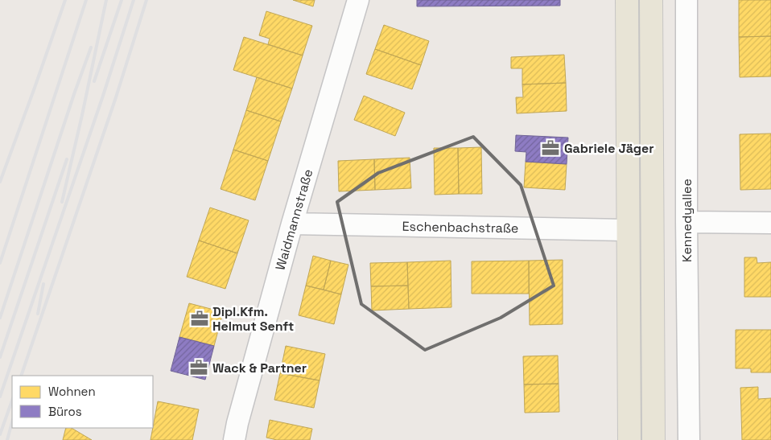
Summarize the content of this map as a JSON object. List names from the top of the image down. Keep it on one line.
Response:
{"streets":{"street":["Waidmannstraße","Kennedyallee","Eschenbachstraße"]},"crossings":[["Waidmannstraße","Eschenbachstraße"]],"places":{"office":["Gabriele Jäger","Dipl.Kfm. Helmut Senft","Wack & Partner"]},"legend":["Wohnen","Büros"]}
